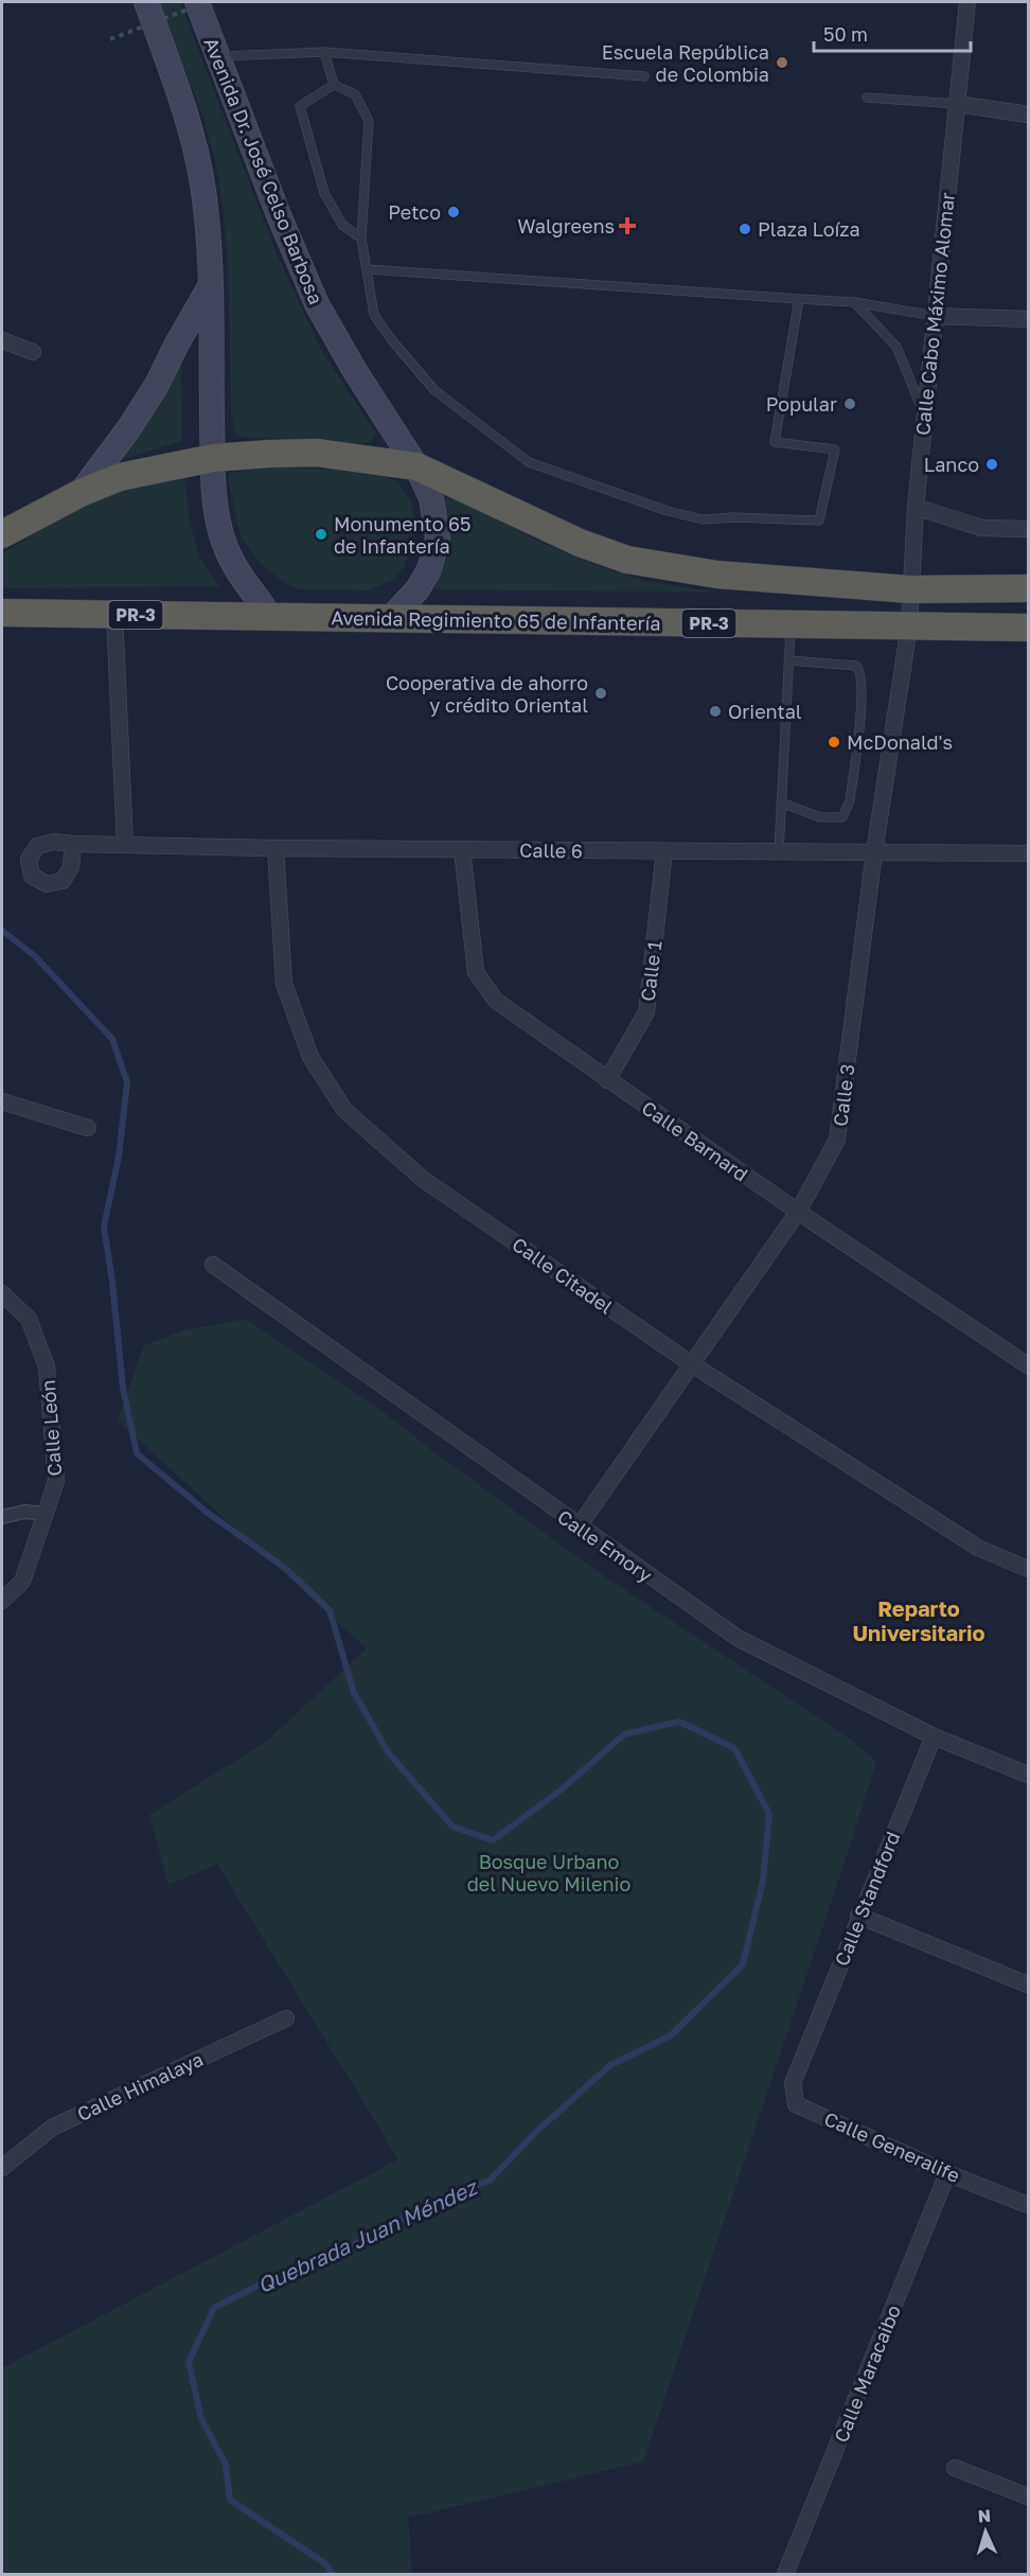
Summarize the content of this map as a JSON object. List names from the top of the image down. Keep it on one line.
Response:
{"streets":{"highway":["PR-3","Avenida Regimiento 65 de Infantería"],"main road":["Avenida Dr. José Celso Barbosa"],"street":["Calle Cabo Máximo Alomar","Calle 6","Calle 1","Calle 3","Calle Barnard","Calle Citadel","Calle León","Calle Emory","Calle Standford","Calle Himalaya","Calle Generalife","Calle Maracaibo"]},"crossings":[["Avenida Dr. José Celso Barbosa","Avenida Regimiento 65 de Infantería"],["Calle Cabo Máximo Alomar","Avenida Regimiento 65 de Infantería"],["Calle Cabo Máximo Alomar","Calle 3"],["Avenida Regimiento 65 de Infantería","Calle 3"],["Calle 6","Calle 1"],["Calle 6","Calle 3"],["Calle 6","Calle Barnard"],["Calle 6","Calle Citadel"],["Calle 1","Calle Barnard"],["Calle 3","Calle Barnard"],["Calle 3","Calle Citadel"],["Calle 3","Calle Emory"],["Calle Emory","Calle Standford"],["Calle Standford","Calle Generalife"],["Calle Generalife","Calle Maracaibo"]],"districts":["Reparto Universitario"],"water":["Quebrada Juan Méndez"],"parks":["Bosque Urbano del Nuevo Milenio"],"places":{"other":["Escuela República de Colombia","Petco","Plaza Loíza","Popular","Lanco","Monumento 65 de Infantería","Cooperativa de ahorro y crédito Oriental","Oriental","McDonald's"],"health":["Walgreens"]},"scale_bar":"50 m","north":"top"}
